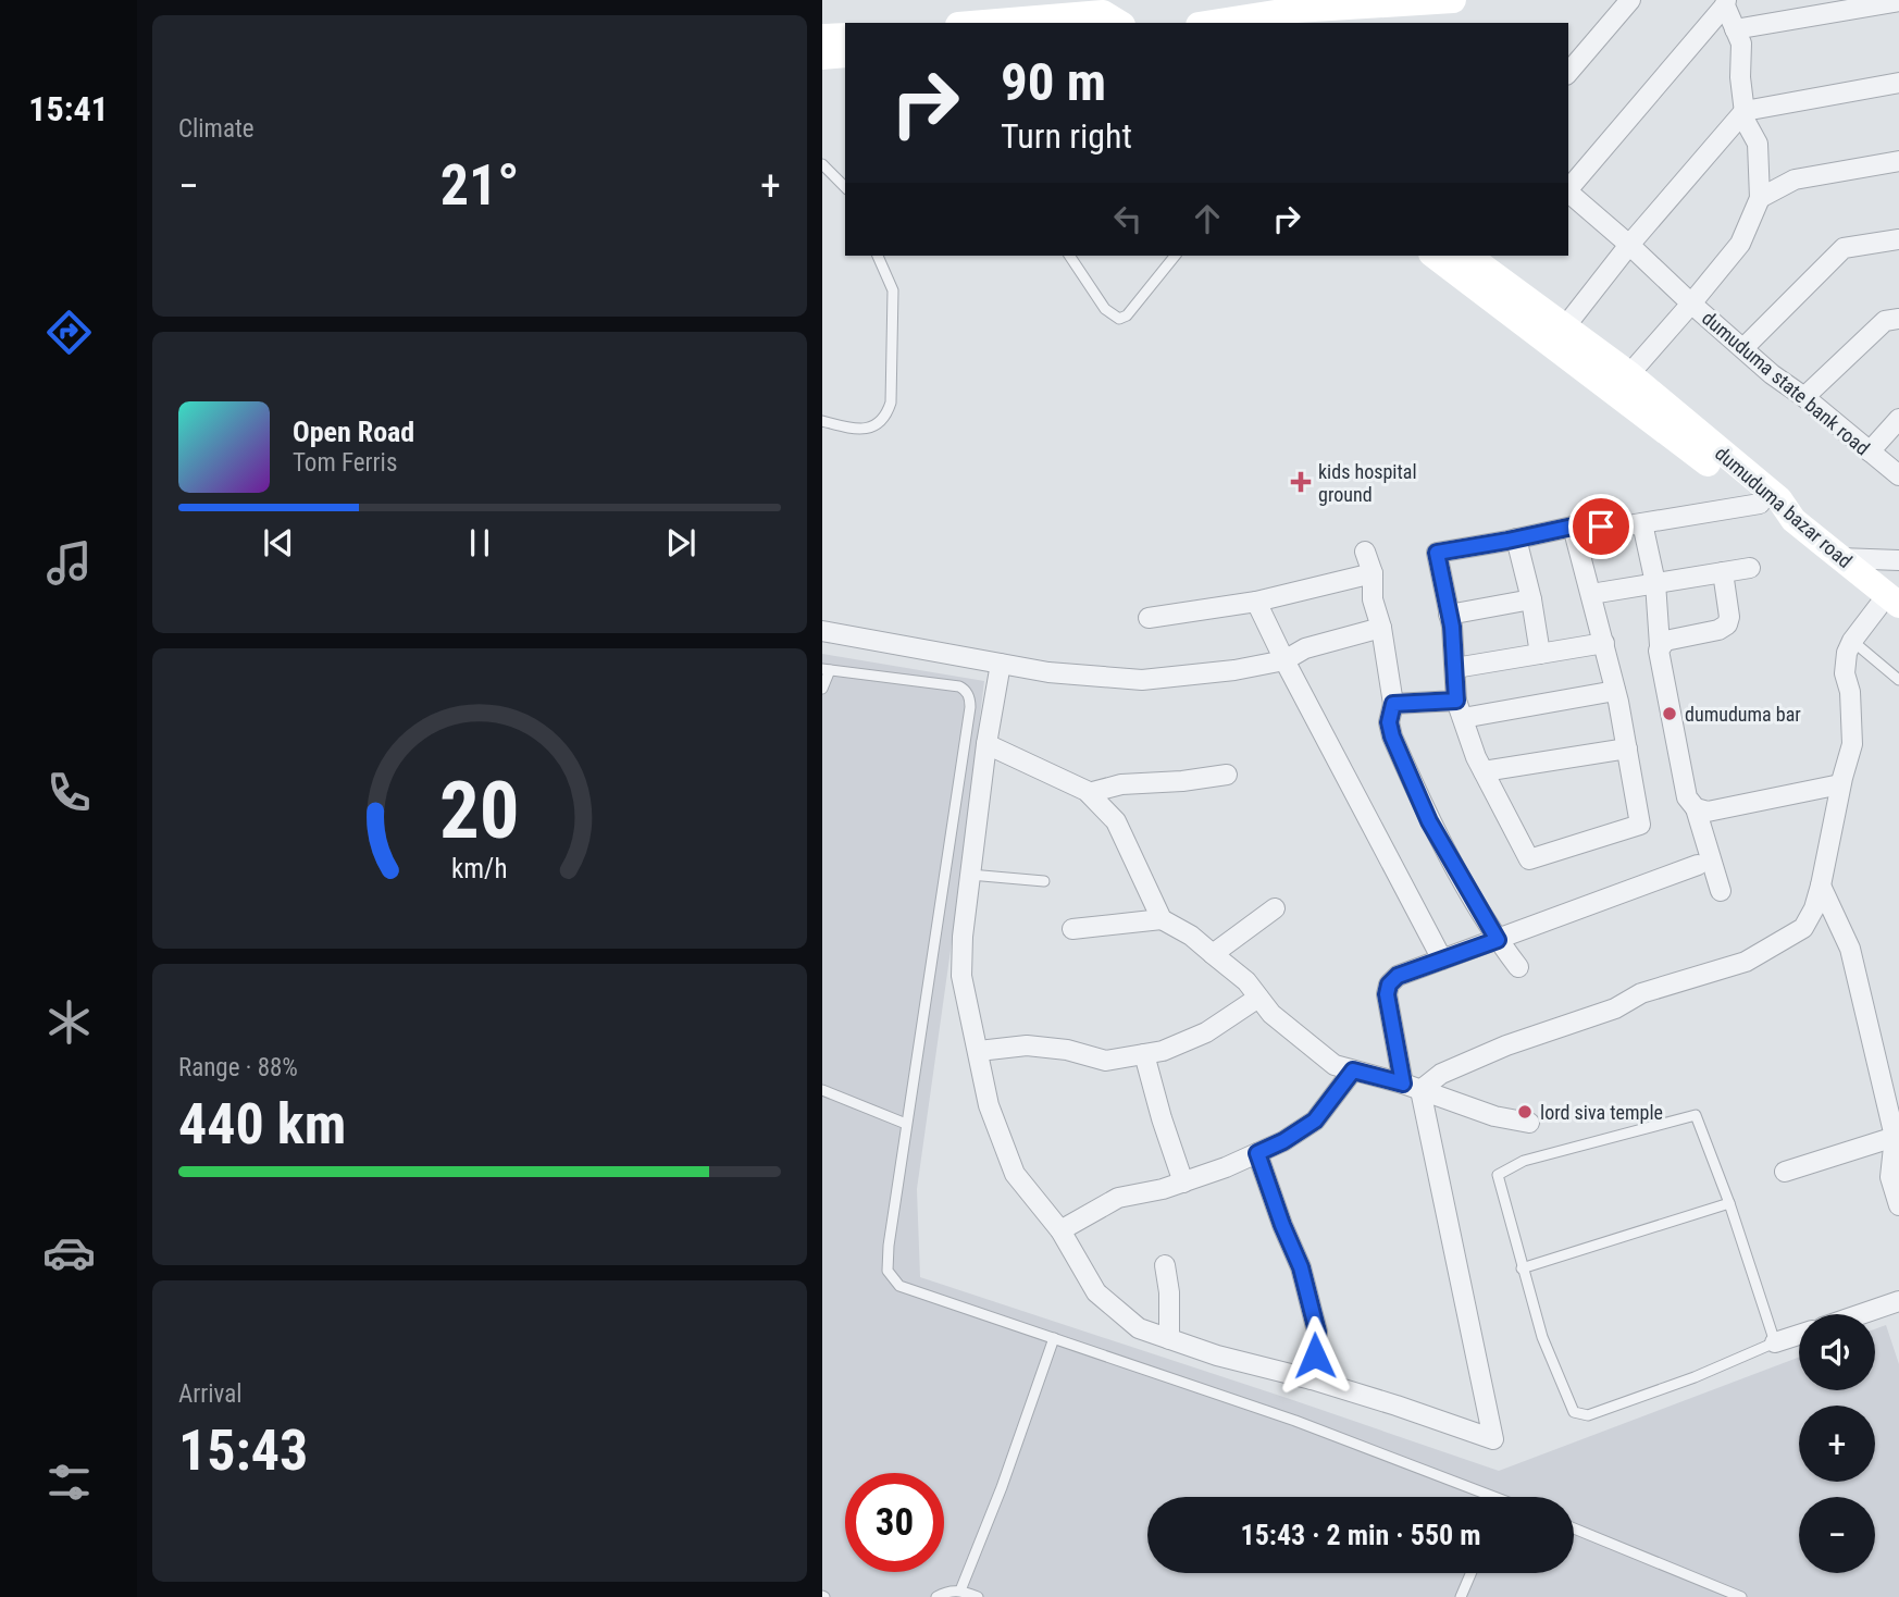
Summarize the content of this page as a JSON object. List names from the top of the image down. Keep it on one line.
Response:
{"streets":{"street":["dumuduma state bank road","dumuduma bazar road"]},"places":{"health":["kids hospital ground"],"other":["dumuduma bar","lord siva temple"]},"page":{"tabs":"15:41","tile":["Climate",["Range · 88%","440 km"],["Arrival","15:43"]],"turn":["90 m","Turn right"],"heat":["−","21°","+"],"song":["Open Road","Tom Ferris"],"map_buttons":["+","−"],"limit":"30","trip":"15:43 · 2 min · 550 m","gauge":["20","km/h"]}}
